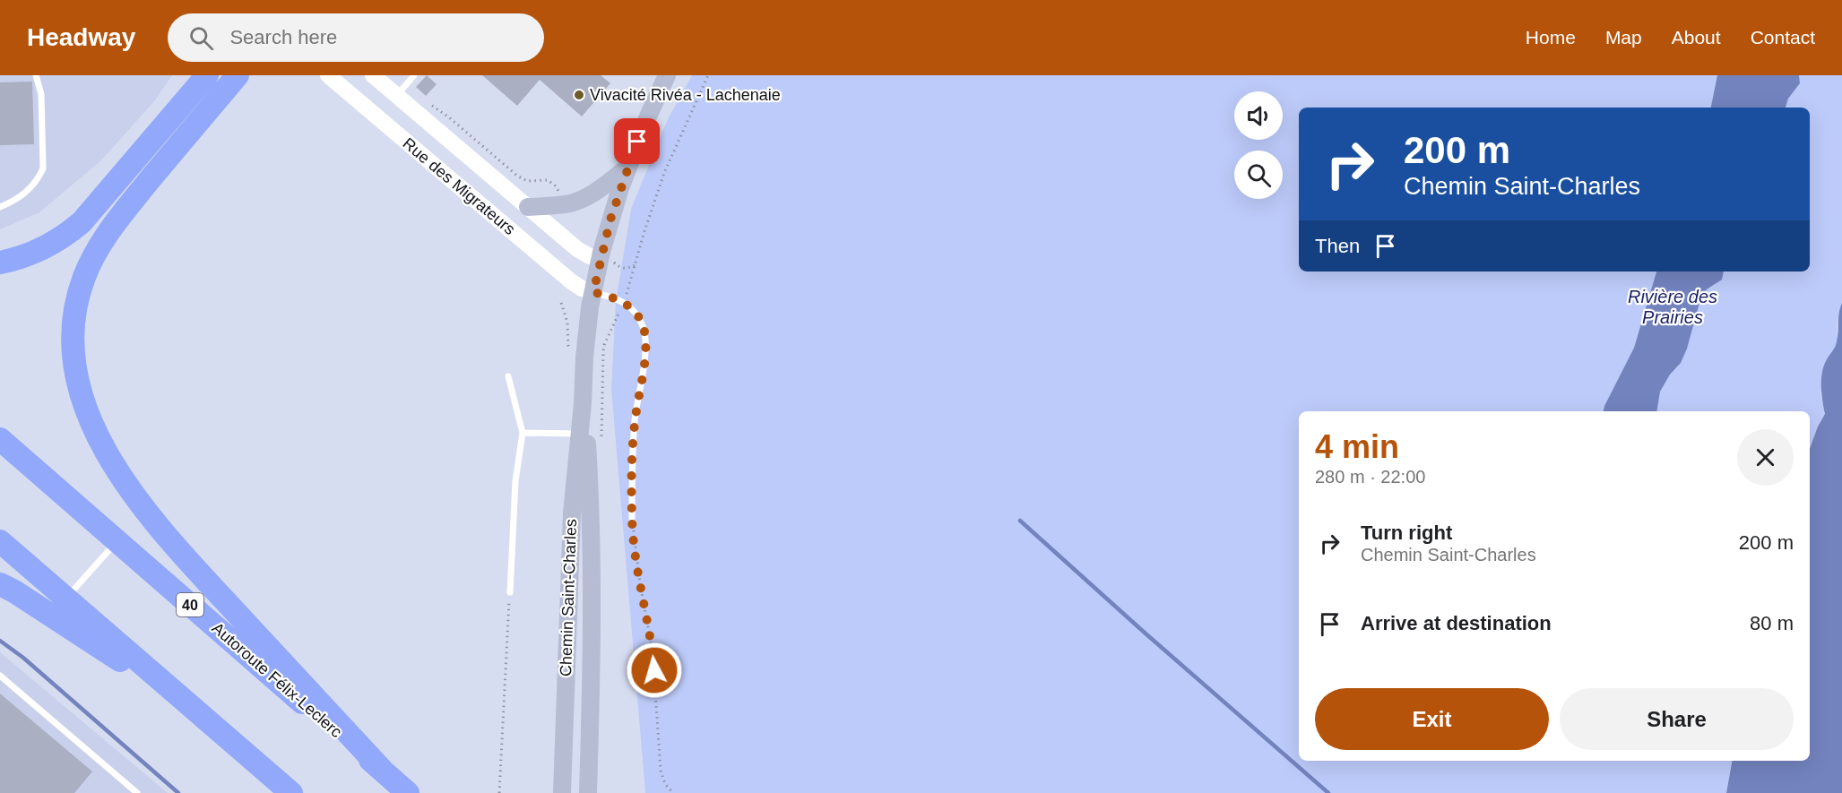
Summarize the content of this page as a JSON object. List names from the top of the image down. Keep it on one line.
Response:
{"streets":{"highway":["40","Autoroute Félix-Leclerc"],"main road":["Chemin Saint-Charles"],"street":["Rue des Migrateurs"]},"crossings":[["Rue des Migrateurs","Chemin Saint-Charles"]],"water":["Rivière des Prairies"],"places":["Vivacité Rivéa - Lachenaie"],"page":{"header":"Headway","search":"Search here","nav":["Home","Map","About","Contact"],"turn":["200 m","Chemin Saint-Charles"],"then":"Then","heading":["4 min","280 m · 22:00"],"list":[{"name":"Turn right","note":"Chemin Saint-Charles","value":"200 m"},{"name":"Arrive at destination","value":"80 m"}],"buttons":["Exit","Share"]}}
